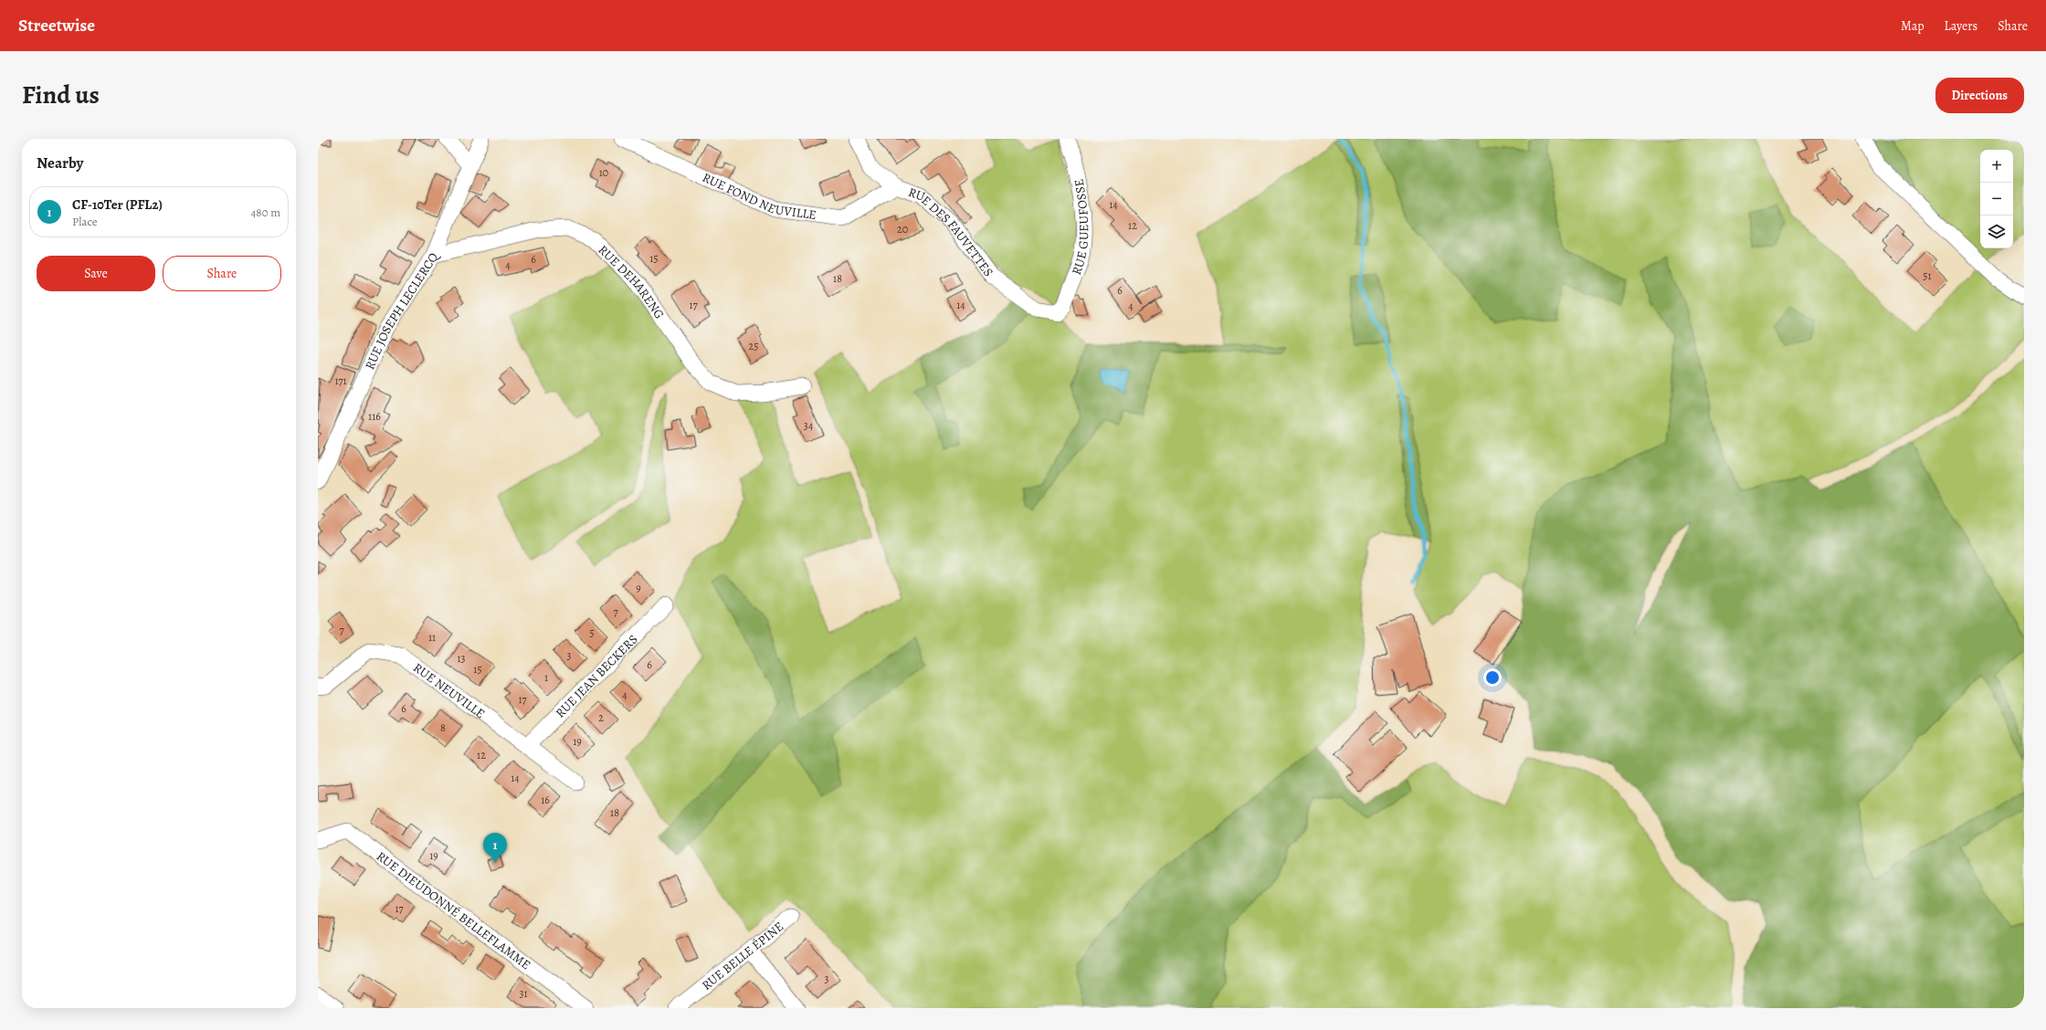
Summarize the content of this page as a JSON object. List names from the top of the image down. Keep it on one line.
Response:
{"streets":{"street":["RUE FOND NEUVILLE","RUE GUEUFOSSE","RUE DES FAUVETTES","RUE DEHARENG","RUE JOSEPH LECLERCQ","RUE JEAN BECKERS","RUE NEUVILLE","RUE DIEUDONNÉ BELLEFLAMME","RUE BELLE ÉPINE"]},"crossings":[["RUE FOND NEUVILLE","RUE DES FAUVETTES"],["RUE GUEUFOSSE","RUE DES FAUVETTES"],["RUE DEHARENG","RUE JOSEPH LECLERCQ"],["RUE JEAN BECKERS","RUE NEUVILLE"]],"house_numbers":["10","14","12","20","15","6","4","51","18","6","17","14","4","25","171","116","34","9","7","7","5","11","3","13","6","15","1","4","17","6","2","8","19","12","14","16","18","19","17","3","31"],"page":{"header":"Streetwise","nav":["Map","Layers","Share"],"title":"Find us","buttons":["Directions",["Save","Share"]],"heading":"Nearby","map_buttons":["+","−"],"list":[{"mark":"1","name":"CF-10Ter (PFL2)","note":"Place","value":"480 m"}],"pins":"1"}}
